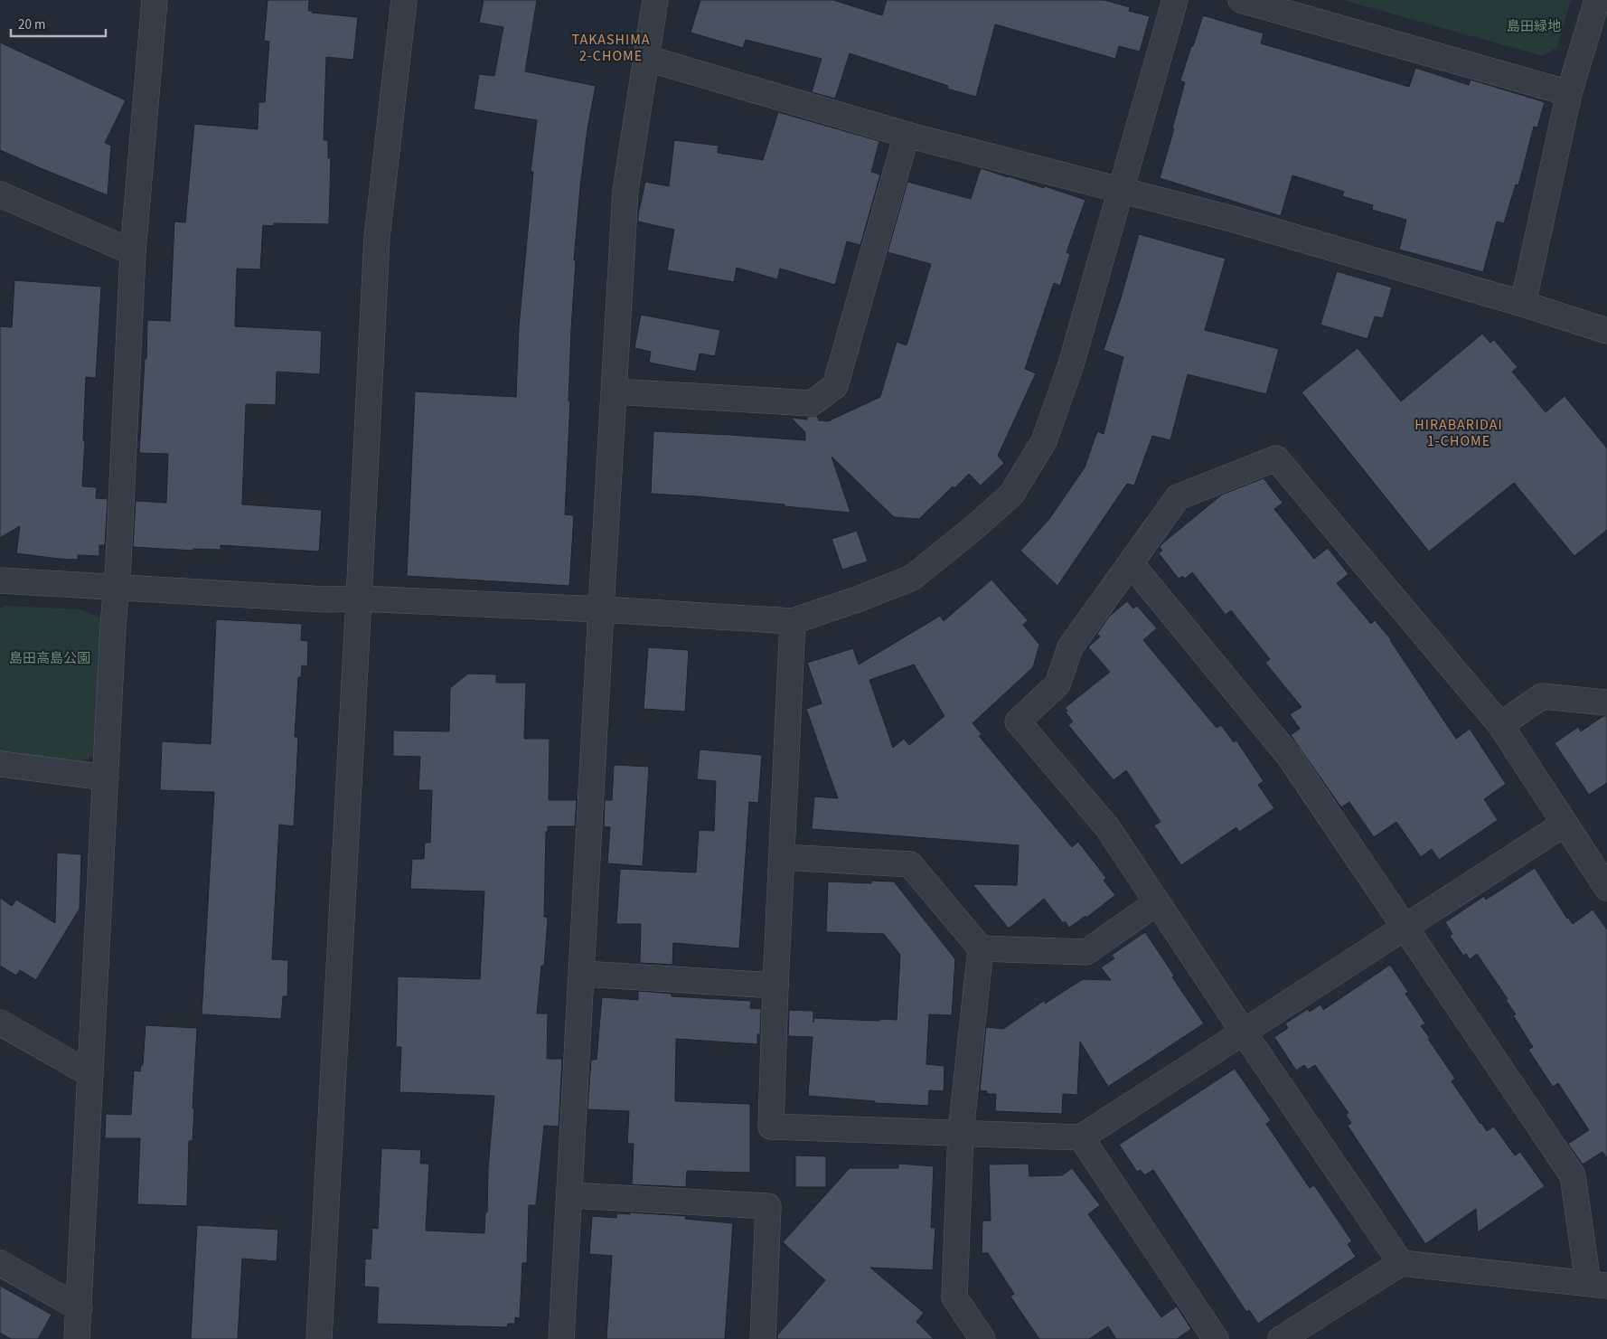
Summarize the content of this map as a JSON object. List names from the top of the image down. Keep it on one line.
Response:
{"districts":["TAKASHIMA 2-CHOME","HIRABARIDAI 1-CHOME"],"parks":["島田緑地","島田高島公園"],"scale_bar":"20 m"}
